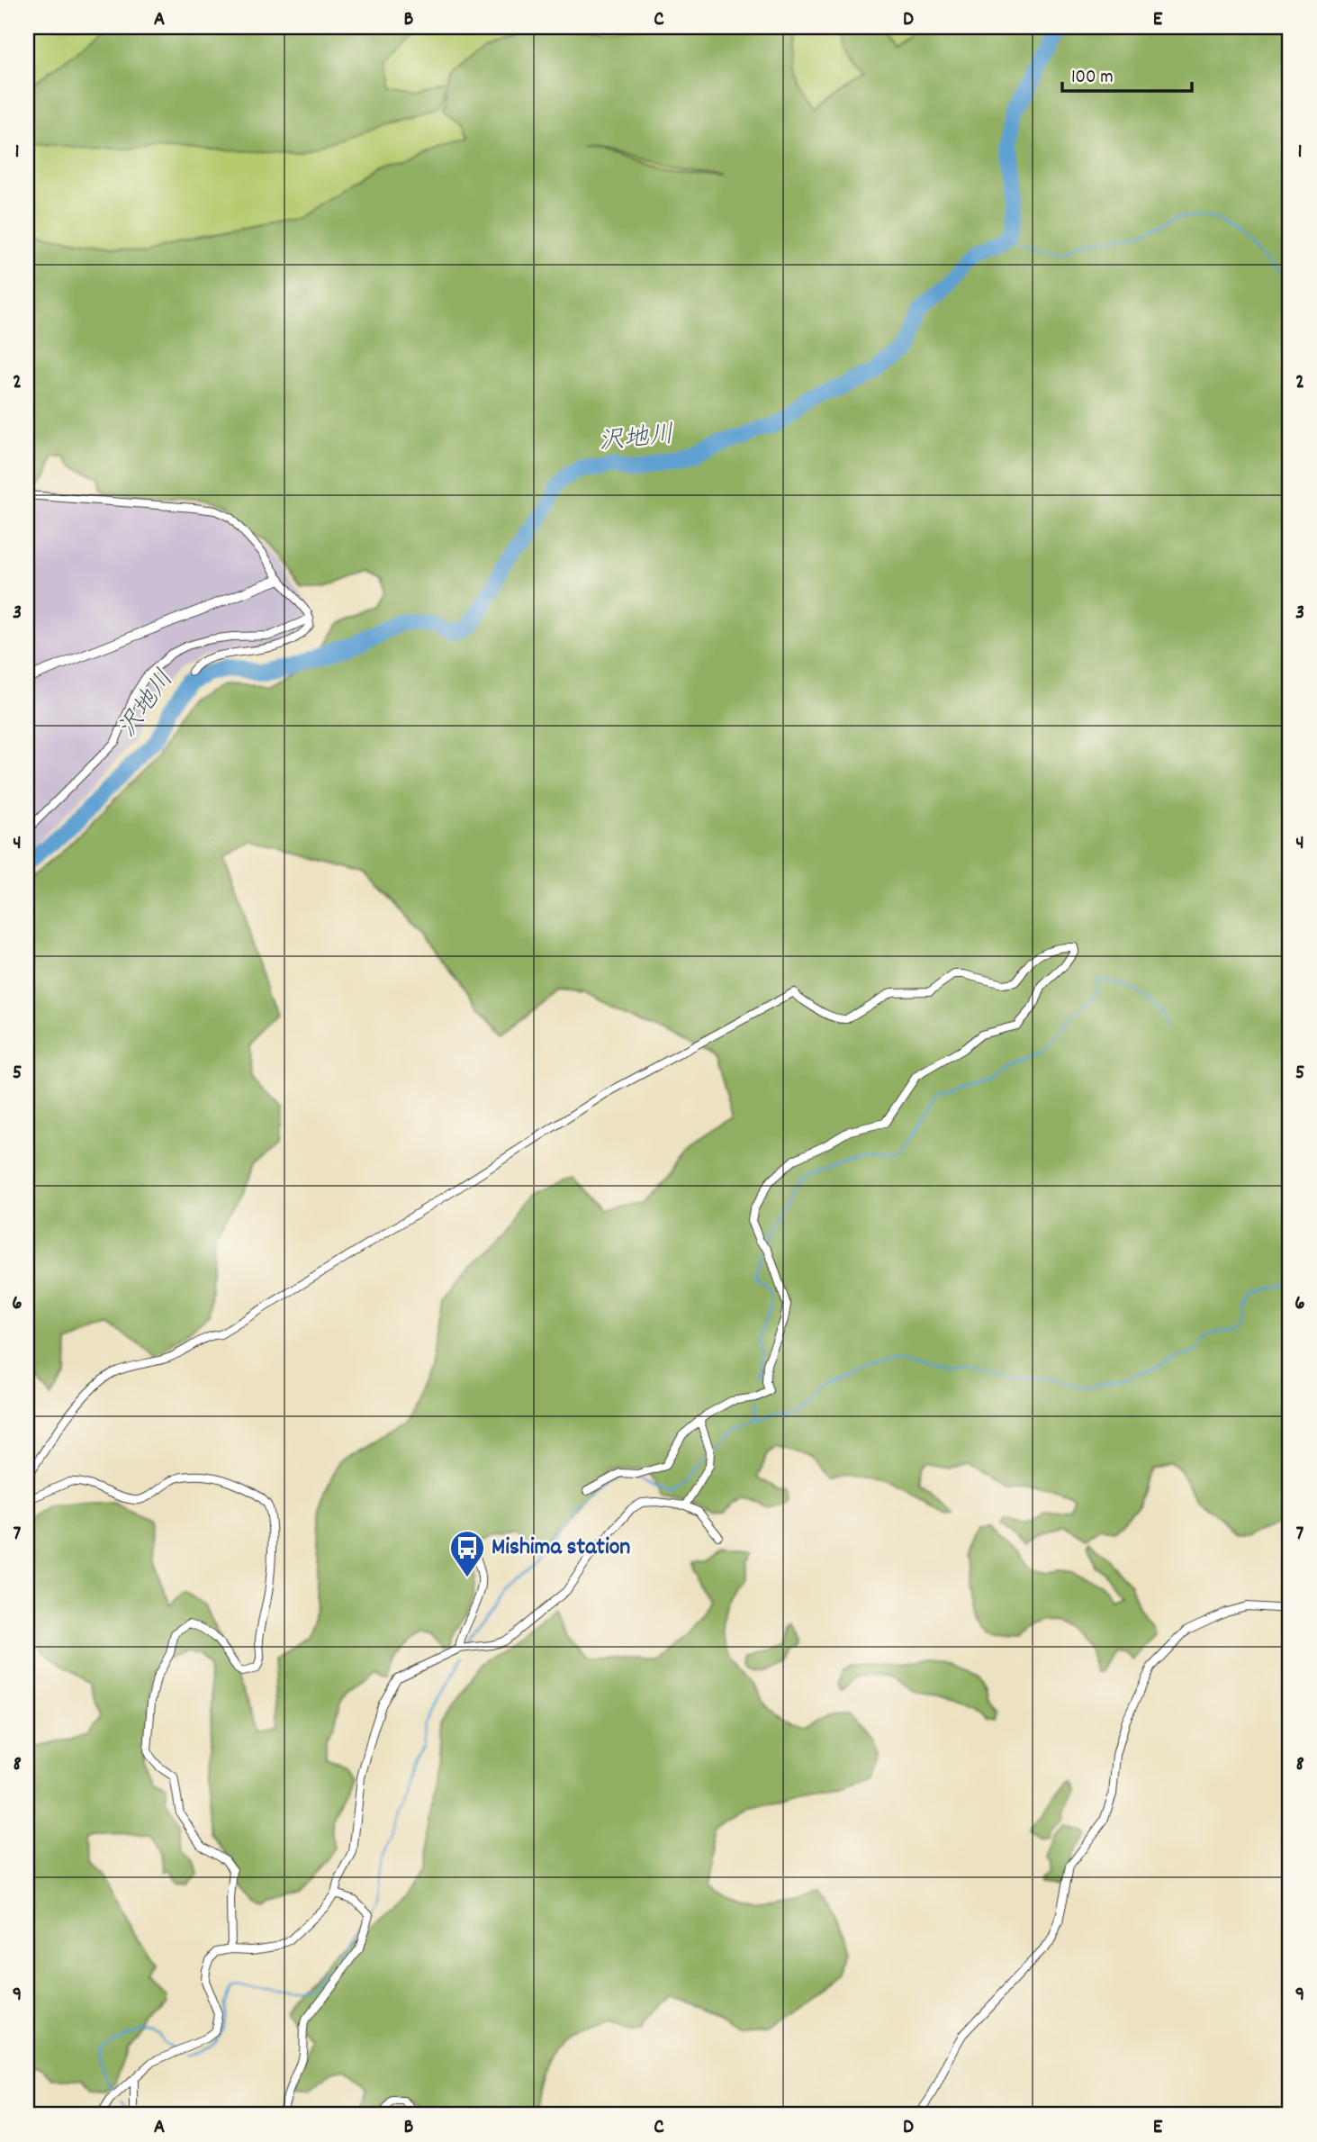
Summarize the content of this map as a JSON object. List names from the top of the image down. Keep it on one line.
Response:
{"water":["沢地川"],"places":{"bus stop":["Mishima station"]},"scale_bar":"100 m","grid":{"columns":["A","B","C","D","E"],"rows":["1","2","3","4","5","6","7","8","9"]}}
